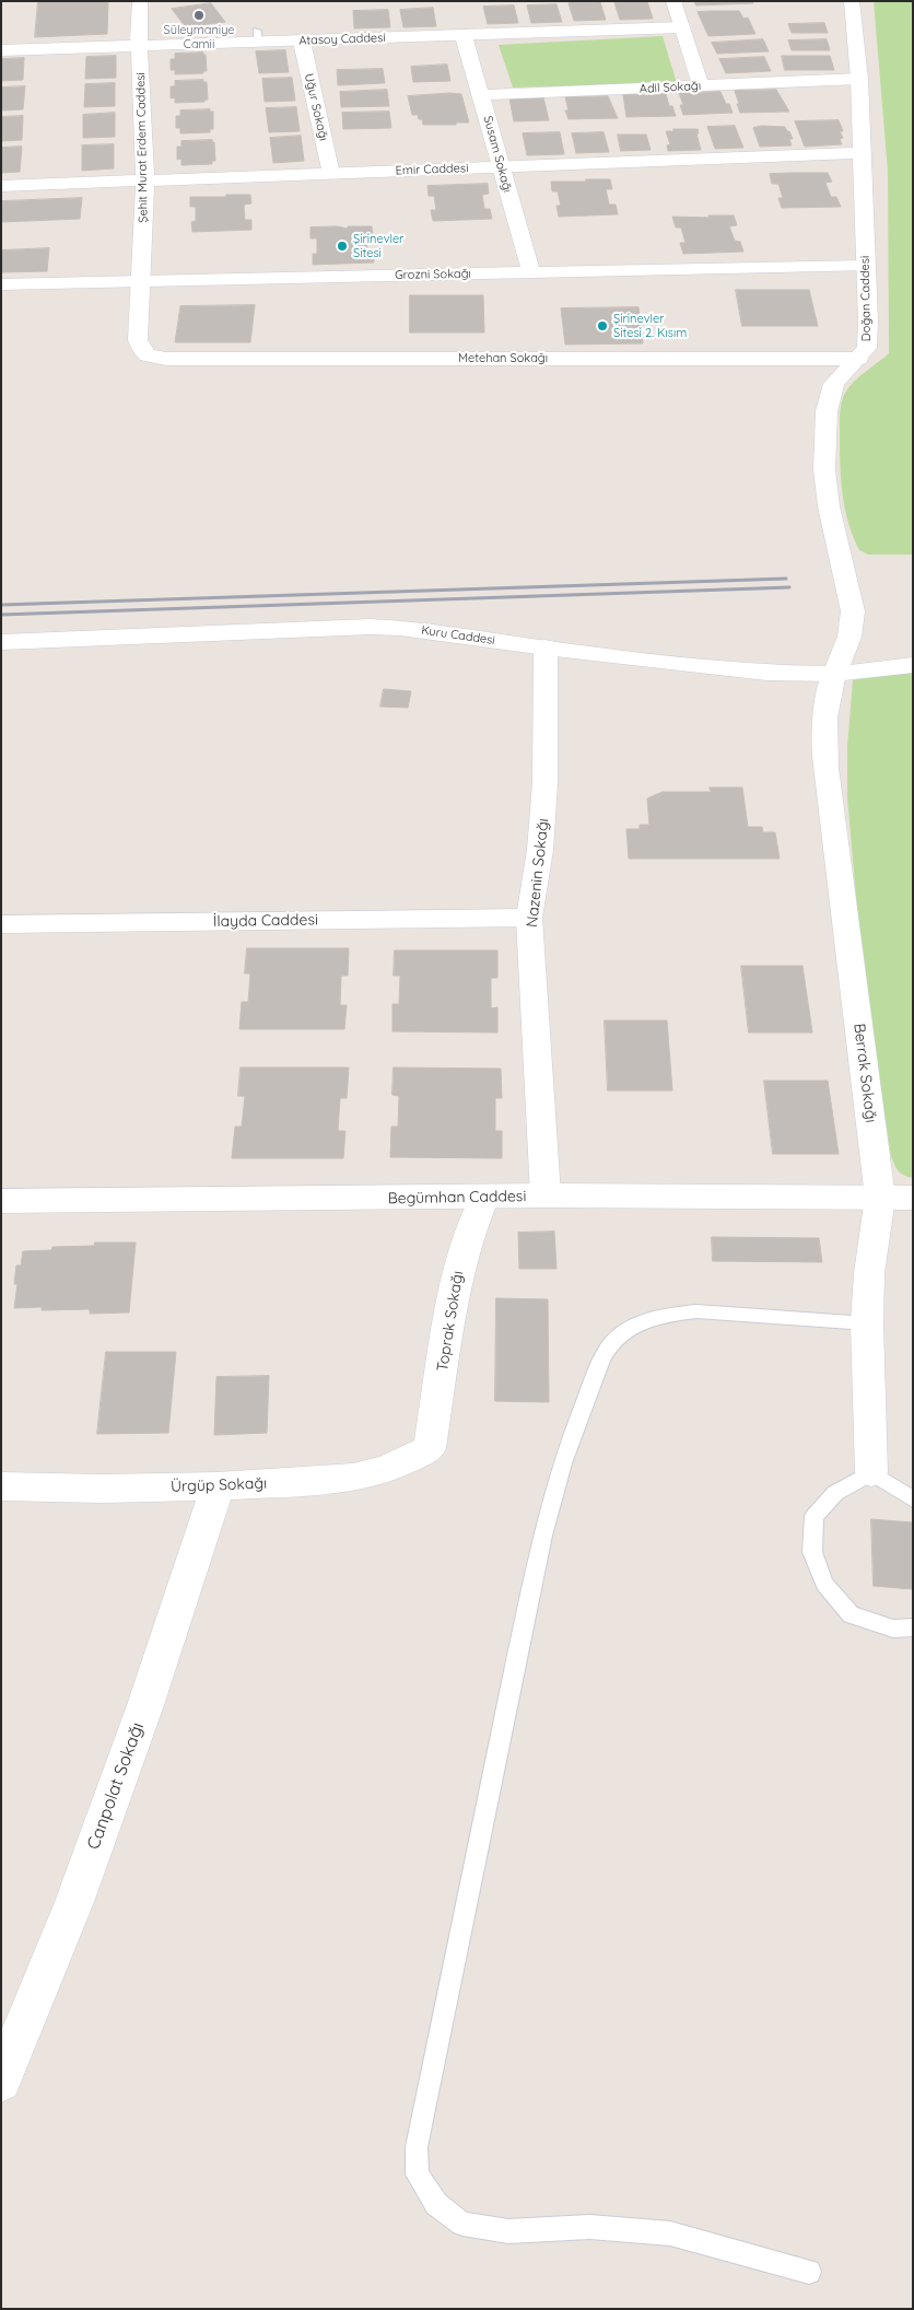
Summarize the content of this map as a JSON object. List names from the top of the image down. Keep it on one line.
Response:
{"streets":{"street":["Atasoy Caddesi","Adil Sokağı","Uğur Sokağı","Şehit Murat Erdem Caddesi","Susam Sokağı","Emir Caddesi","Grozni Sokağı","Doğan Caddesi","Metehan Sokağı","Kuru Caddesi","Nazenin Sokağı","İlayda Caddesi","Berrak Sokağı","Begümhan Caddesi","Toprak Sokağı","Ürgüp Sokağı","Canpolat Sokağı"]},"crossings":[["Atasoy Caddesi","Uğur Sokağı"],["Atasoy Caddesi","Şehit Murat Erdem Caddesi"],["Atasoy Caddesi","Susam Sokağı"],["Adil Sokağı","Susam Sokağı"],["Adil Sokağı","Doğan Caddesi"],["Uğur Sokağı","Emir Caddesi"],["Şehit Murat Erdem Caddesi","Emir Caddesi"],["Şehit Murat Erdem Caddesi","Grozni Sokağı"],["Şehit Murat Erdem Caddesi","Metehan Sokağı"],["Susam Sokağı","Emir Caddesi"],["Susam Sokağı","Grozni Sokağı"],["Emir Caddesi","Doğan Caddesi"],["Grozni Sokağı","Doğan Caddesi"],["Doğan Caddesi","Metehan Sokağı"],["Doğan Caddesi","Kuru Caddesi"],["Doğan Caddesi","Berrak Sokağı"],["Kuru Caddesi","Nazenin Sokağı"],["Kuru Caddesi","Berrak Sokağı"],["Nazenin Sokağı","İlayda Caddesi"],["Nazenin Sokağı","Begümhan Caddesi"],["Berrak Sokağı","Begümhan Caddesi"],["Begümhan Caddesi","Toprak Sokağı"],["Toprak Sokağı","Ürgüp Sokağı"],["Ürgüp Sokağı","Canpolat Sokağı"]],"places":["Süleymaniye Camii","Şirinevler Sitesi","Şirinevler Sitesi 2. Kısım"]}
